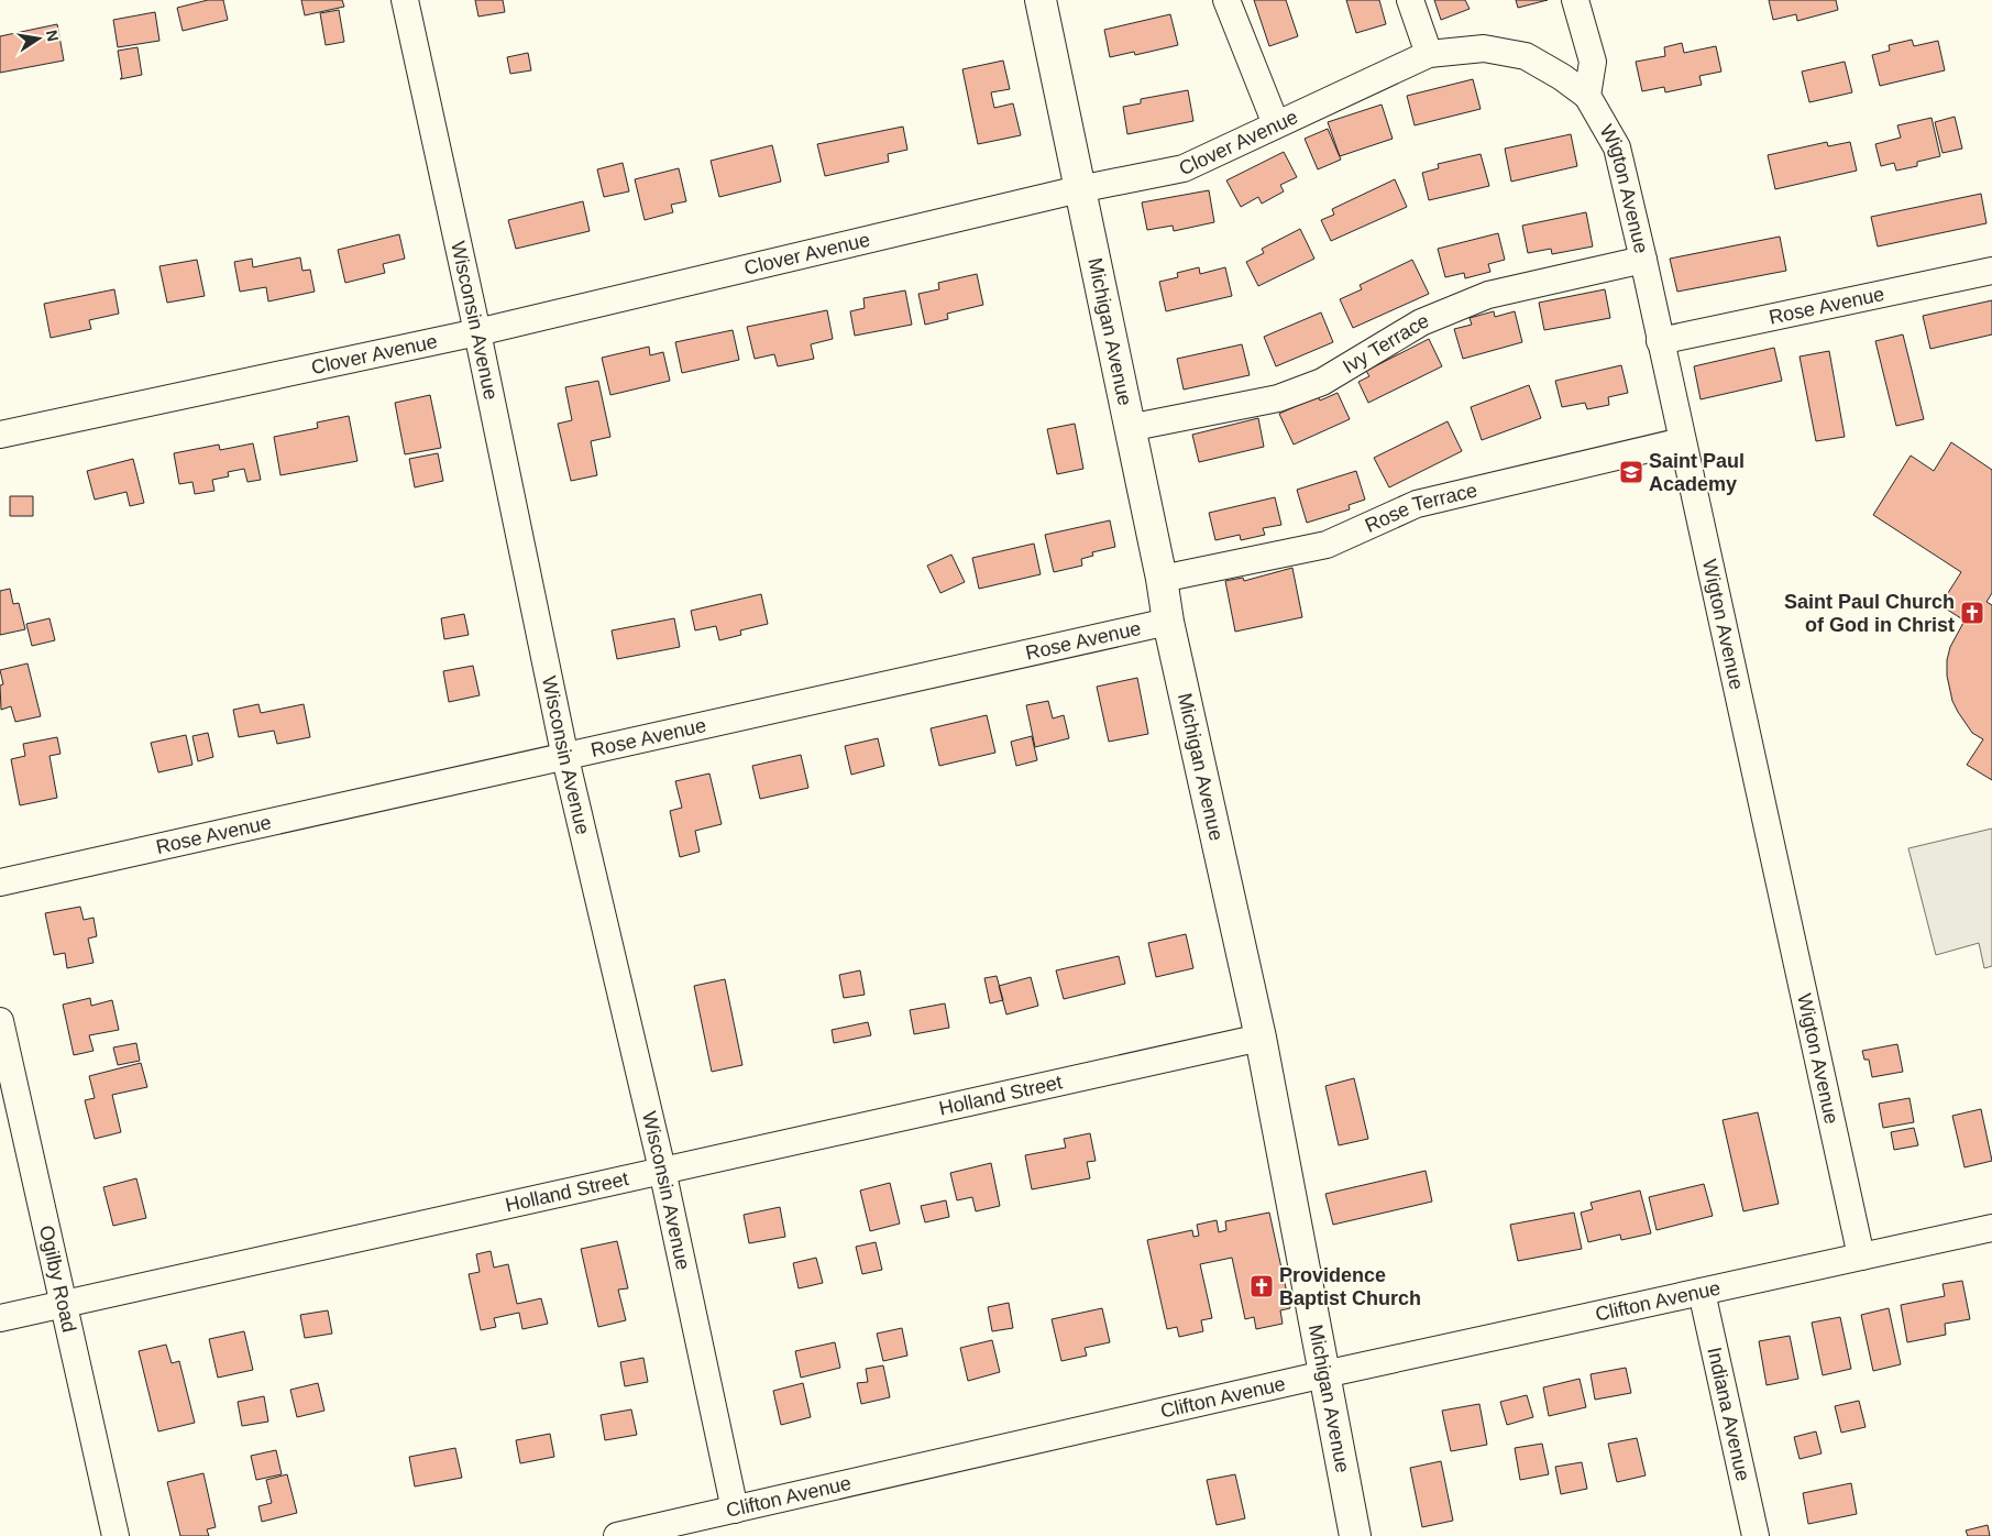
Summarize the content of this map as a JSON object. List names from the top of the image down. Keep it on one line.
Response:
{"streets":{"main road":["Michigan Avenue"],"street":["Clover Avenue","Wigton Avenue","Rose Avenue","Wisconsin Avenue","Ivy Terrace","Rose Terrace","Holland Street","Ogilby Road","Clifton Avenue","Indiana Avenue"]},"crossings":[["Clover Avenue","Wigton Avenue"],["Clover Avenue","Wisconsin Avenue"],["Clover Avenue","Michigan Avenue"],["Wigton Avenue","Rose Avenue"],["Wigton Avenue","Ivy Terrace"],["Wigton Avenue","Rose Terrace"],["Wigton Avenue","Clifton Avenue"],["Rose Avenue","Wisconsin Avenue"],["Rose Avenue","Michigan Avenue"],["Wisconsin Avenue","Holland Street"],["Wisconsin Avenue","Clifton Avenue"],["Michigan Avenue","Ivy Terrace"],["Michigan Avenue","Rose Terrace"],["Michigan Avenue","Holland Street"],["Michigan Avenue","Clifton Avenue"],["Holland Street","Ogilby Road"],["Clifton Avenue","Indiana Avenue"]],"places":{"school or university":["Saint Paul Academy"],"church":["Saint Paul Church of God in Christ","Providence Baptist Church"]},"north":"right"}
